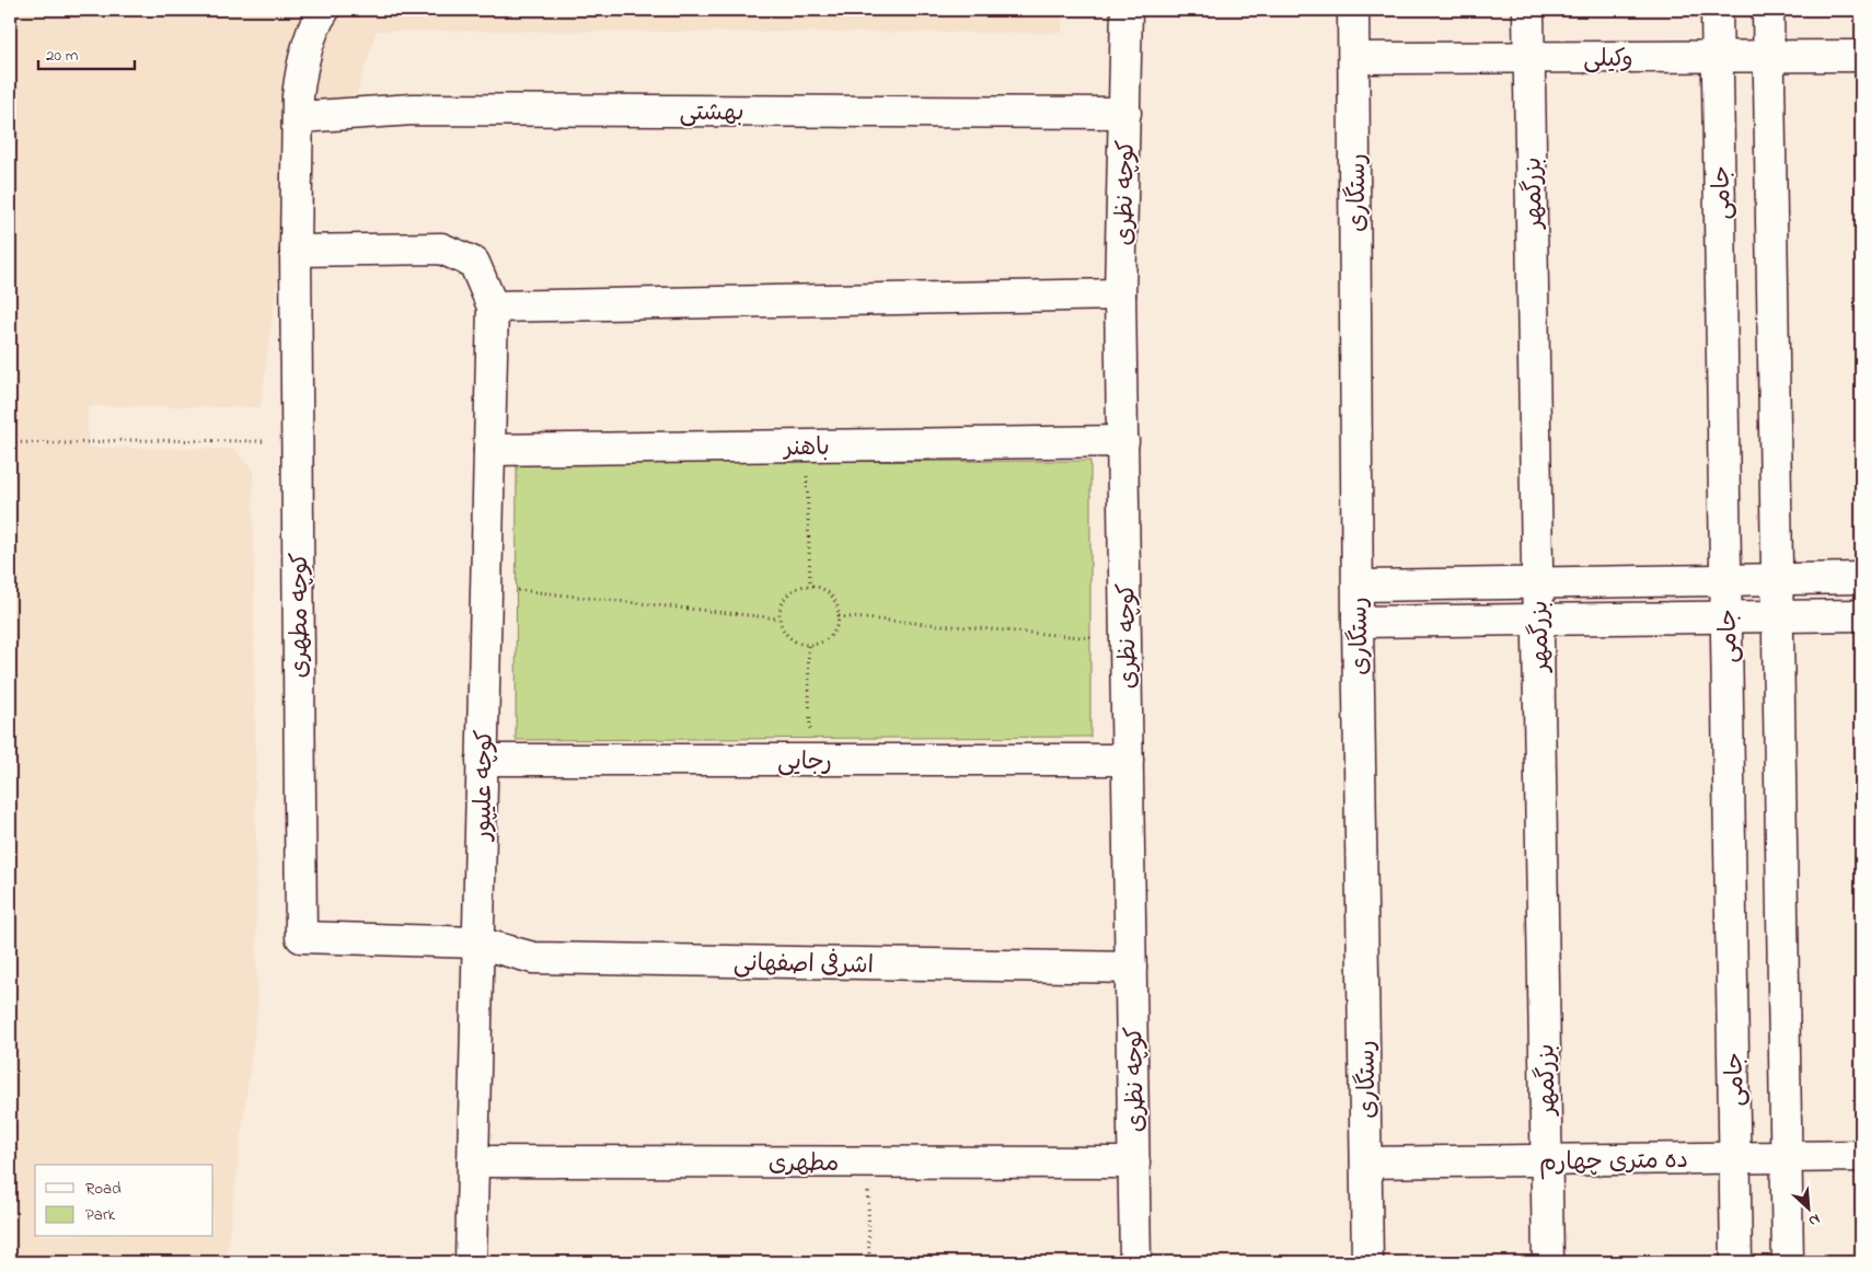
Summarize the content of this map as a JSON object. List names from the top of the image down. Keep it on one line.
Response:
{"streets":{"street":["وکیلی","بهشتی","کوچه نظری","رستگاری","بزرگمهر","جامی","باهنر","کوچه مطهری","رجایی","کوچه علیپور","اشرفی اصفهانی","ده متری چهارم","مطهری"]},"crossings":[["وکیلی","رستگاری"],["وکیلی","بزرگمهر"],["وکیلی","جامی"],["بهشتی","کوچه نظری"],["بهشتی","کوچه مطهری"],["کوچه نظری","باهنر"],["کوچه نظری","رجایی"],["کوچه نظری","اشرفی اصفهانی"],["کوچه نظری","مطهری"],["رستگاری","ده متری چهارم"],["بزرگمهر","ده متری چهارم"],["جامی","ده متری چهارم"],["باهنر","کوچه علیپور"],["کوچه مطهری","کوچه علیپور"],["کوچه مطهری","اشرفی اصفهانی"],["رجایی","کوچه علیپور"],["کوچه علیپور","اشرفی اصفهانی"],["کوچه علیپور","مطهری"]],"legend":["Road","Park"],"scale_bar":"20 m","north":"bottom right"}
